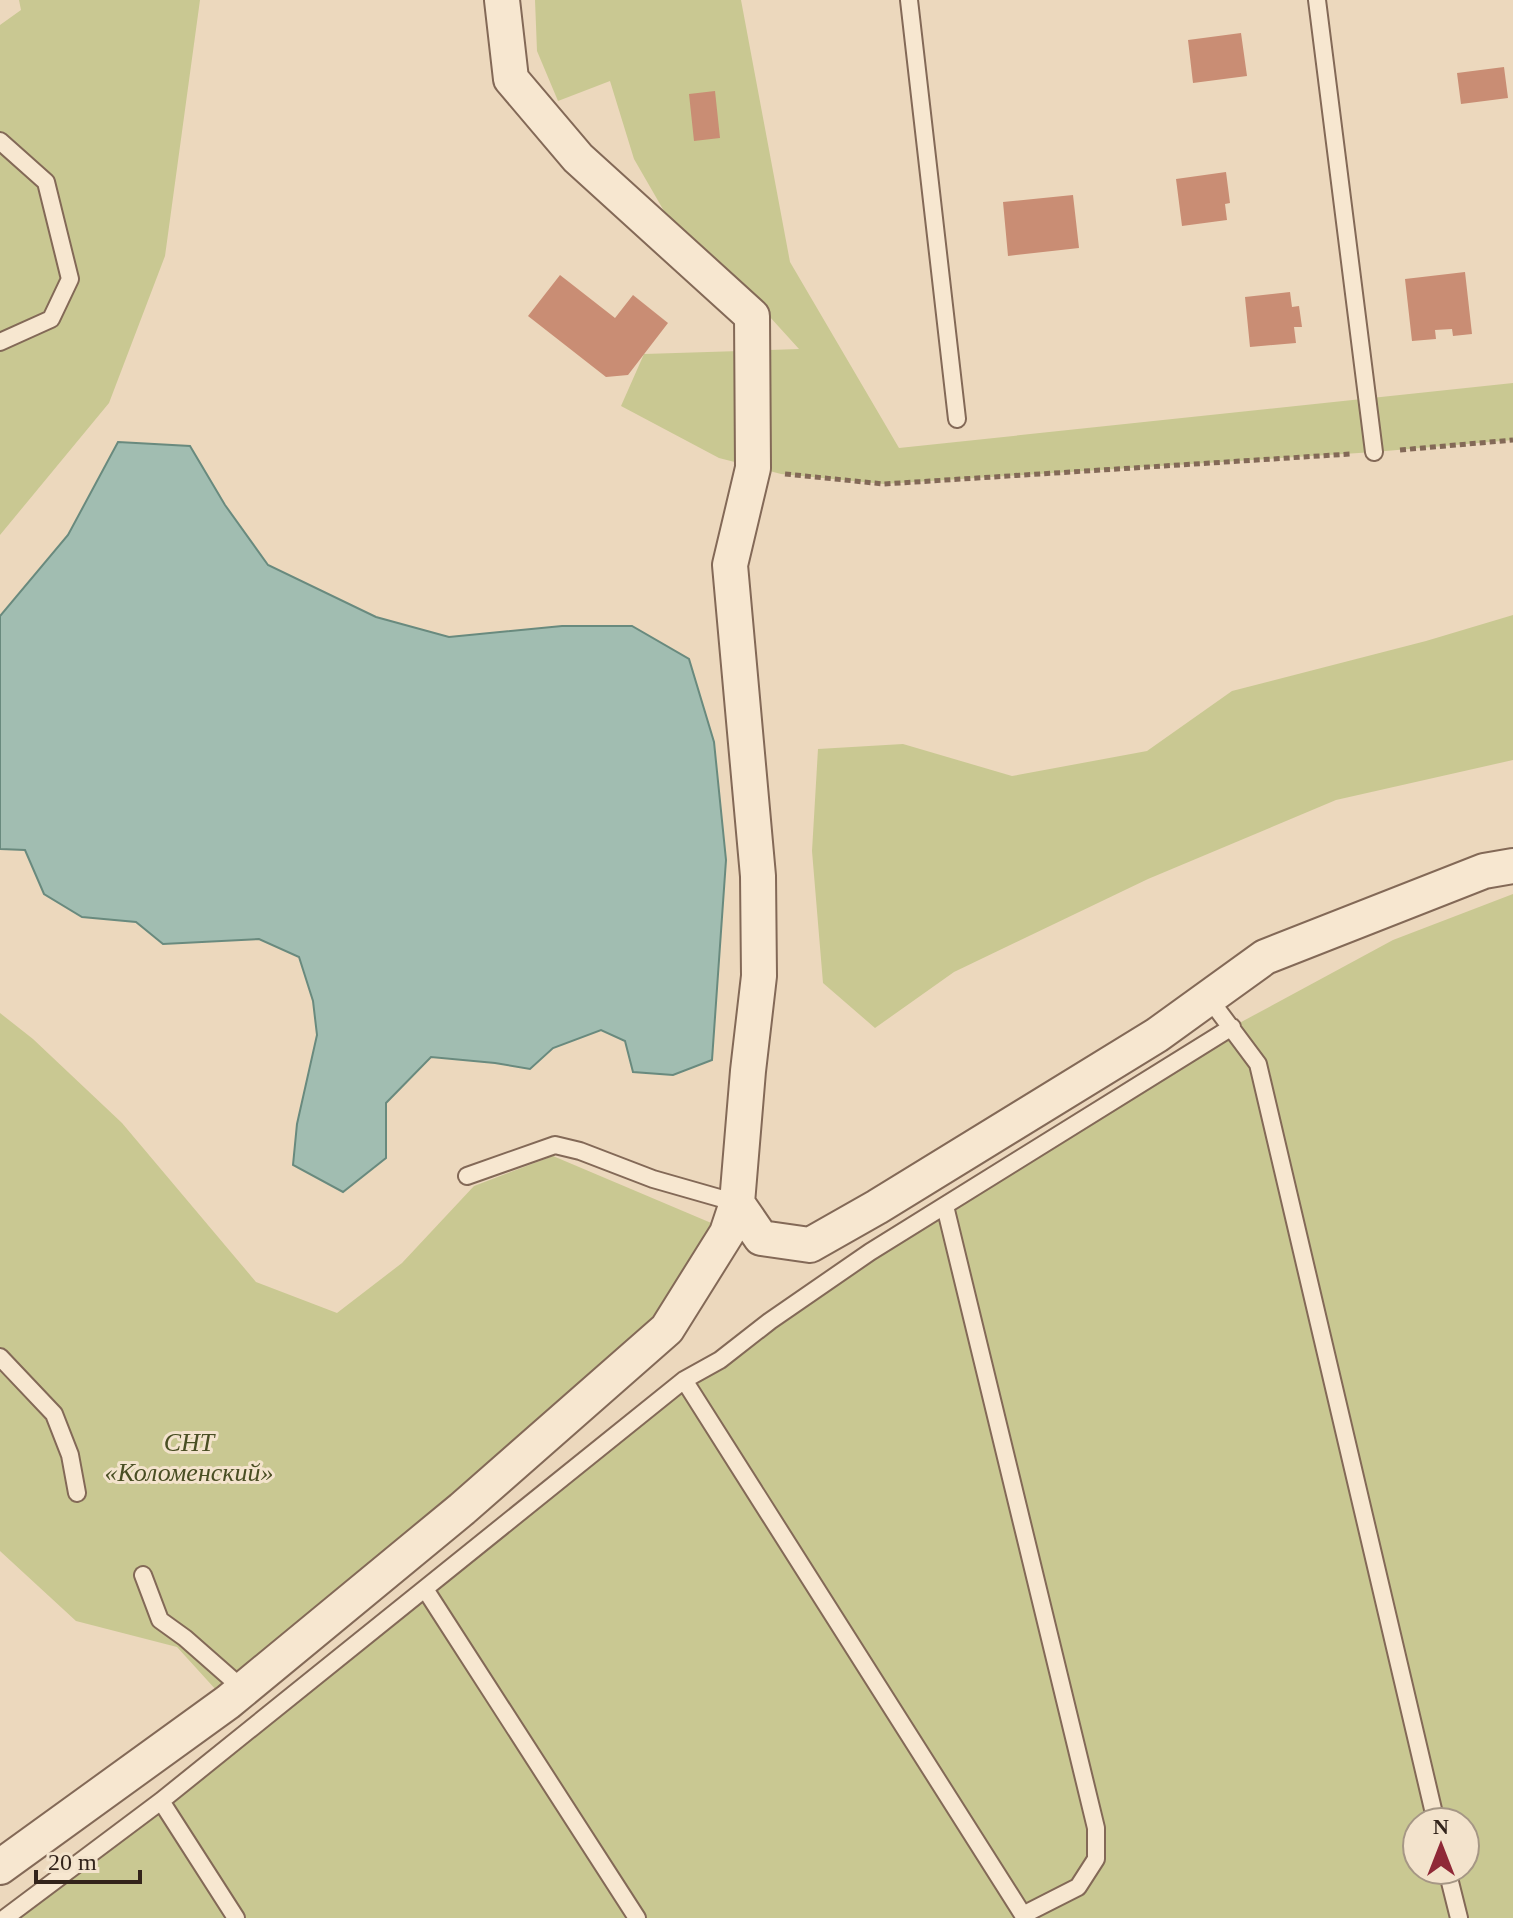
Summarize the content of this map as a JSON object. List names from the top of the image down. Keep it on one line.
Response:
{"parks":["СНТ «Коломенский»"],"scale_bar":"20 m","north":"top"}
